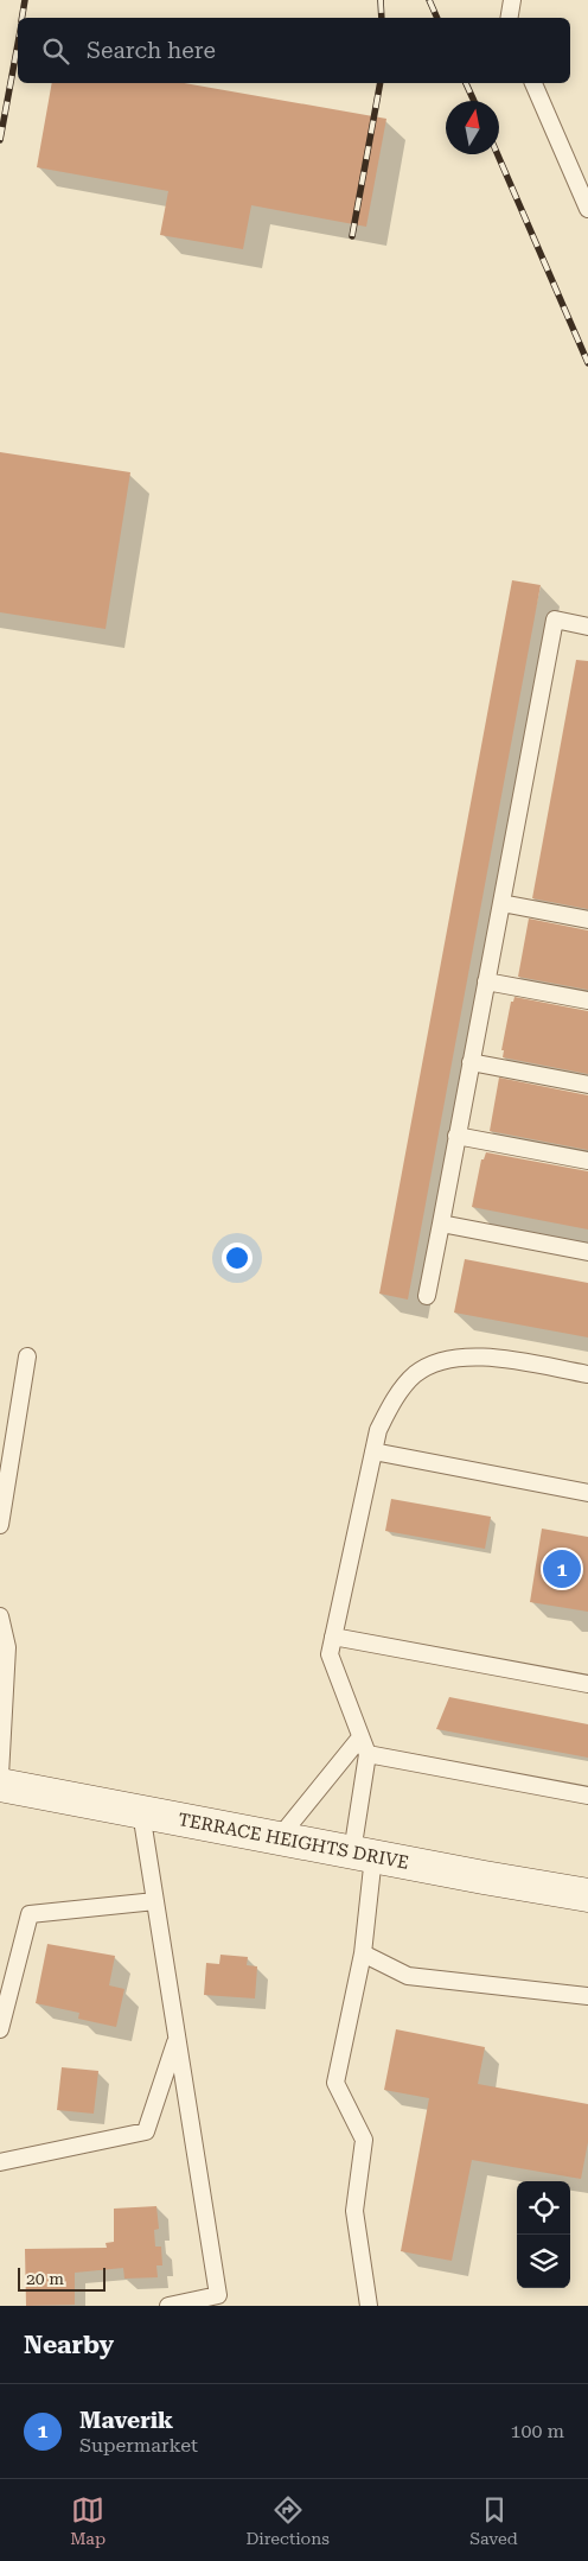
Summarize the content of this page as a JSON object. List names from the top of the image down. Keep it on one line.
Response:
{"streets":{"main road":["TERRACE HEIGHTS DRIVE"]},"scale_bar":"20 m","north":"top","page":{"search":"Search here","pins":"1","scale":"20 m","heading":"Nearby","list":[{"mark":"1","name":"Maverik","note":"Supermarket","value":"100 m"}],"nav":["Map","Directions","Saved"]}}
